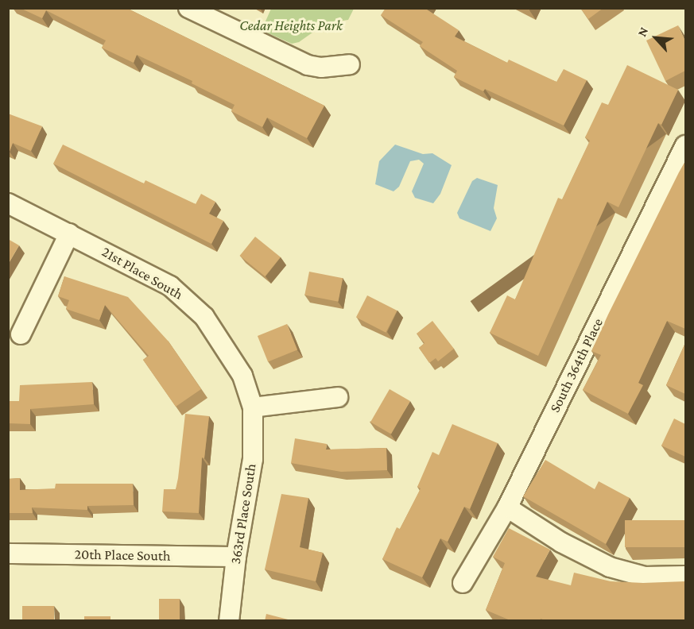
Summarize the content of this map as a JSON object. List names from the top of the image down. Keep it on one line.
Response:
{"streets":{"street":["21st Place South","South 364th Place","363rd Place South","20th Place South"]},"crossings":[["21st Place South","363rd Place South"],["363rd Place South","20th Place South"]],"parks":["Cedar Heights Park"],"north":"top left"}
